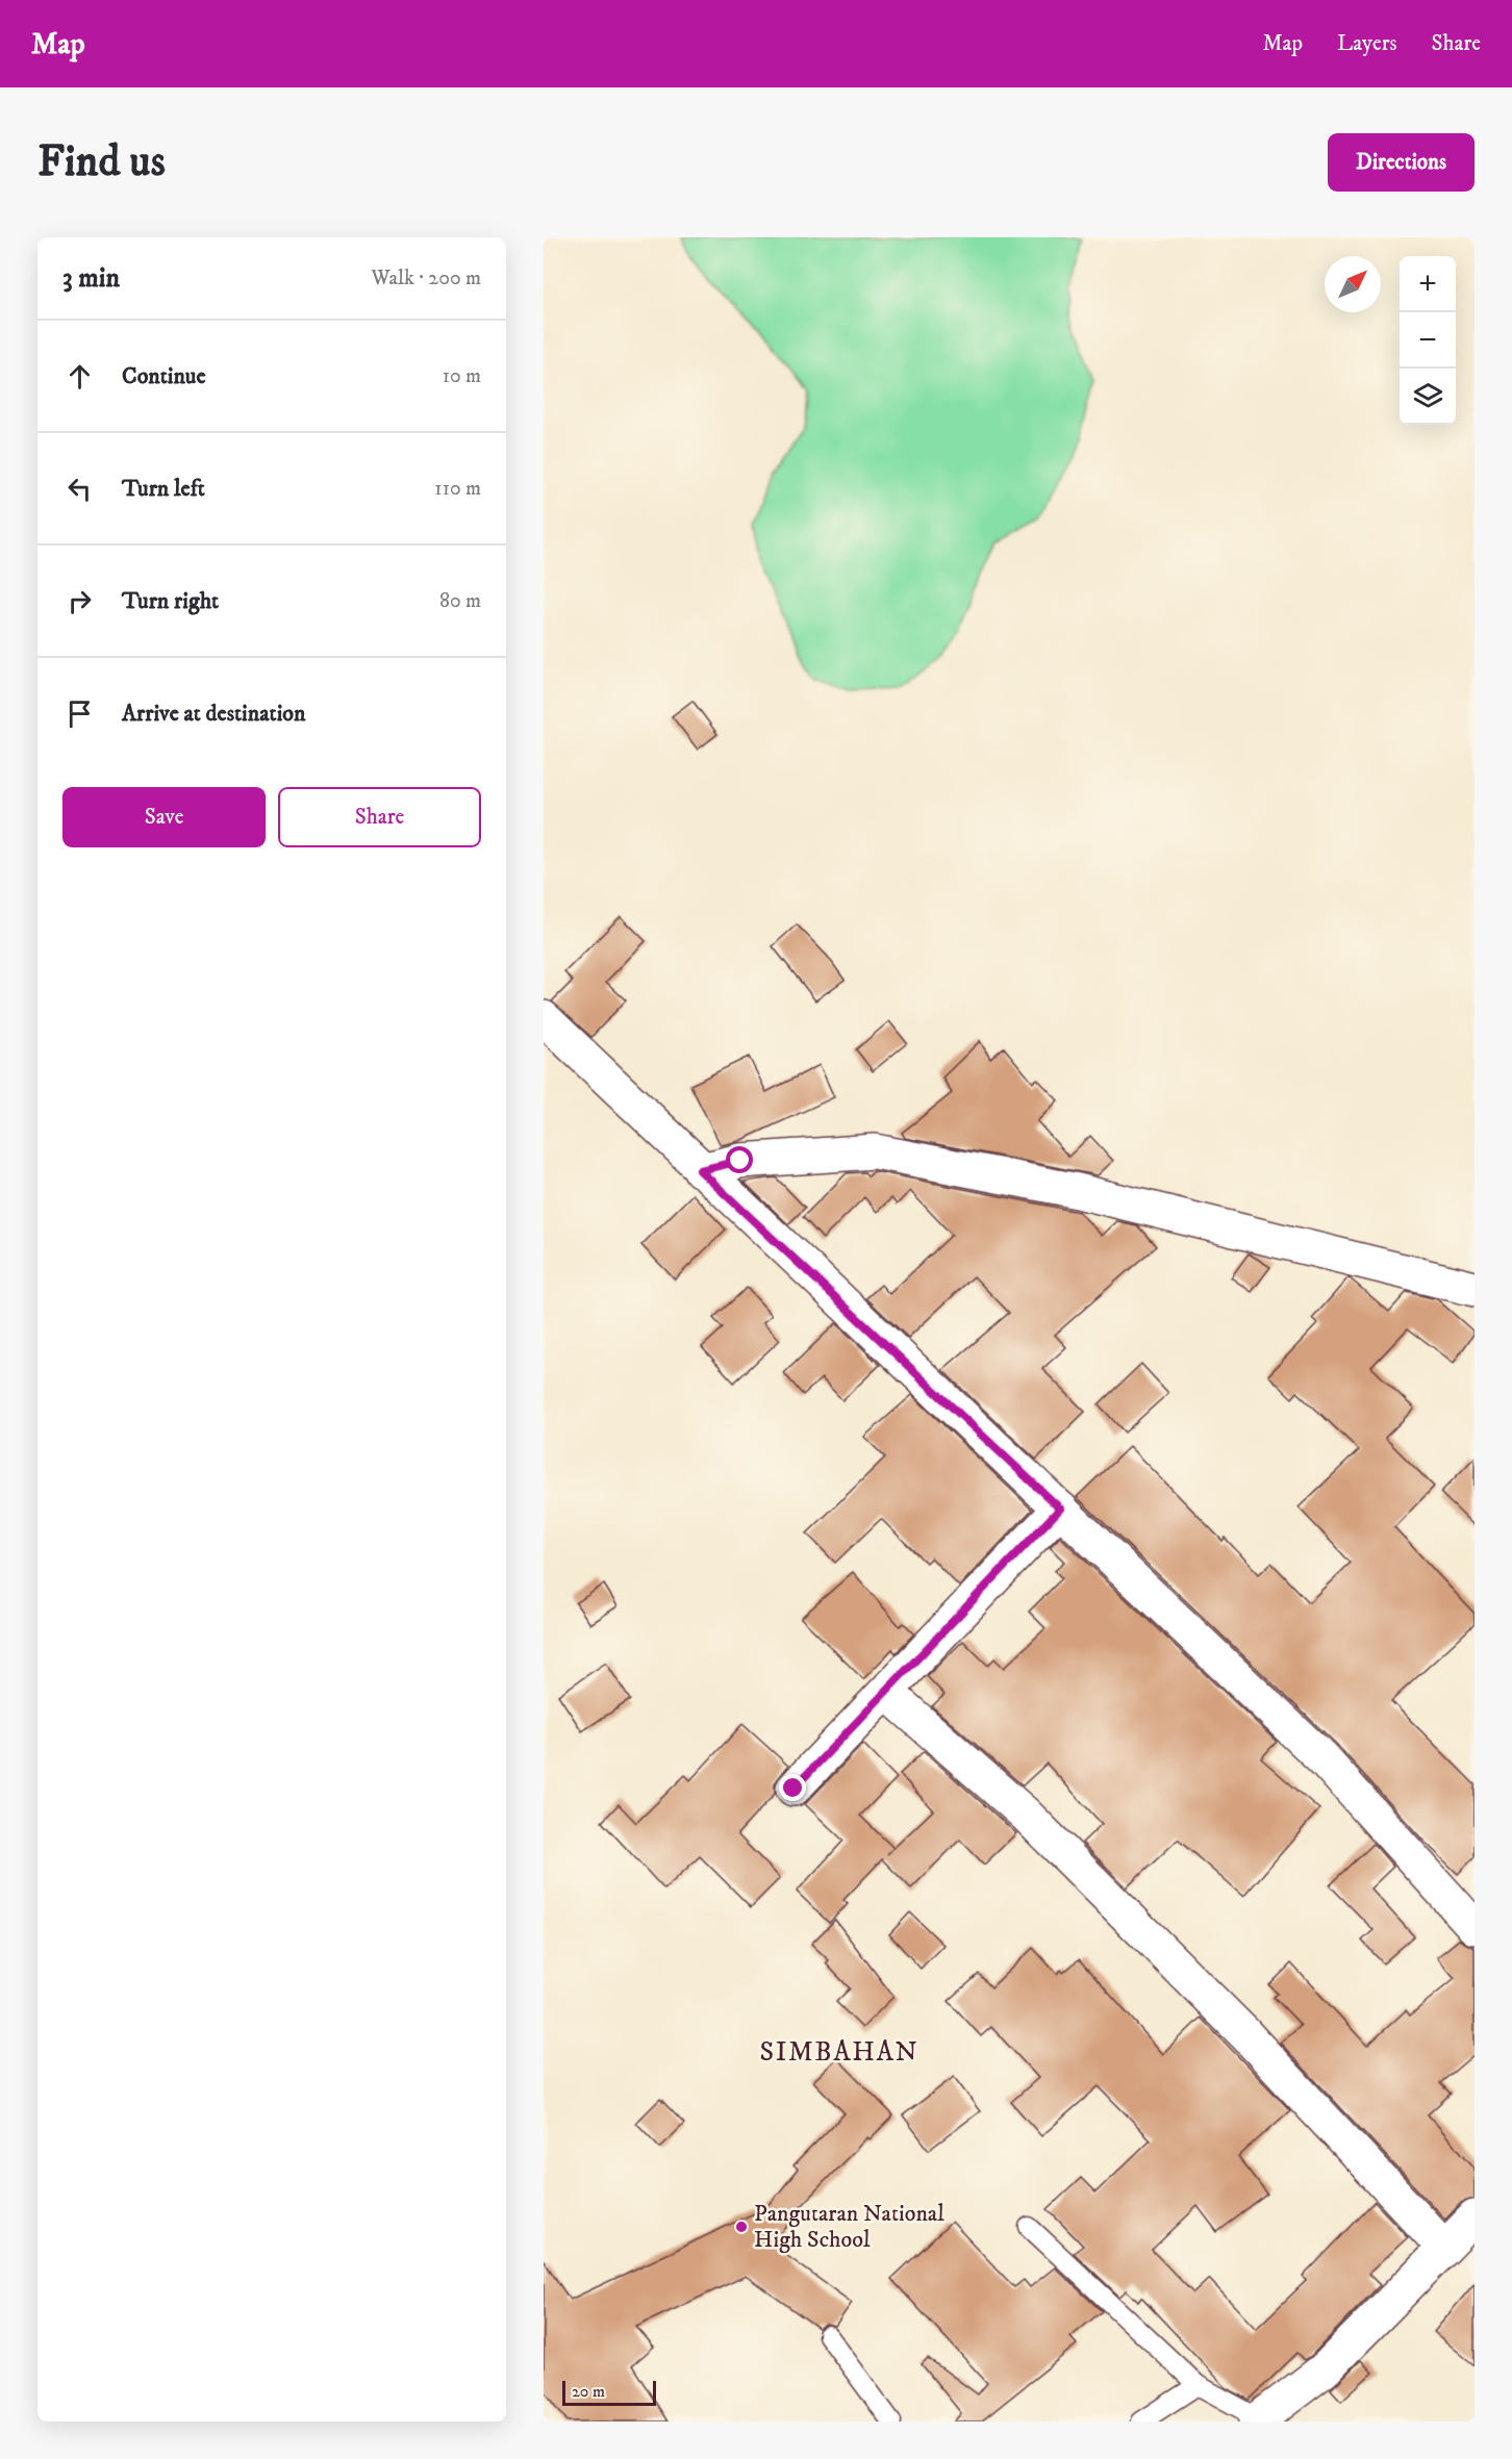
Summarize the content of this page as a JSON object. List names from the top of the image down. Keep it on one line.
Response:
{"districts":["SIMBAHAN"],"places":["Pangutaran National High School"],"scale_bar":"20 m","north":"top right","page":{"header":"Map","nav":["Map","Layers","Share"],"buttons":["Directions",["Save","Share"]],"title":"Find us","heading":["3 min","Walk · 200 m"],"map_buttons":["+","−"],"list":[["Continue","10 m"],["Turn left","110 m"],["Turn right","80 m"],"Arrive at destination"],"scale":"20 m"}}
